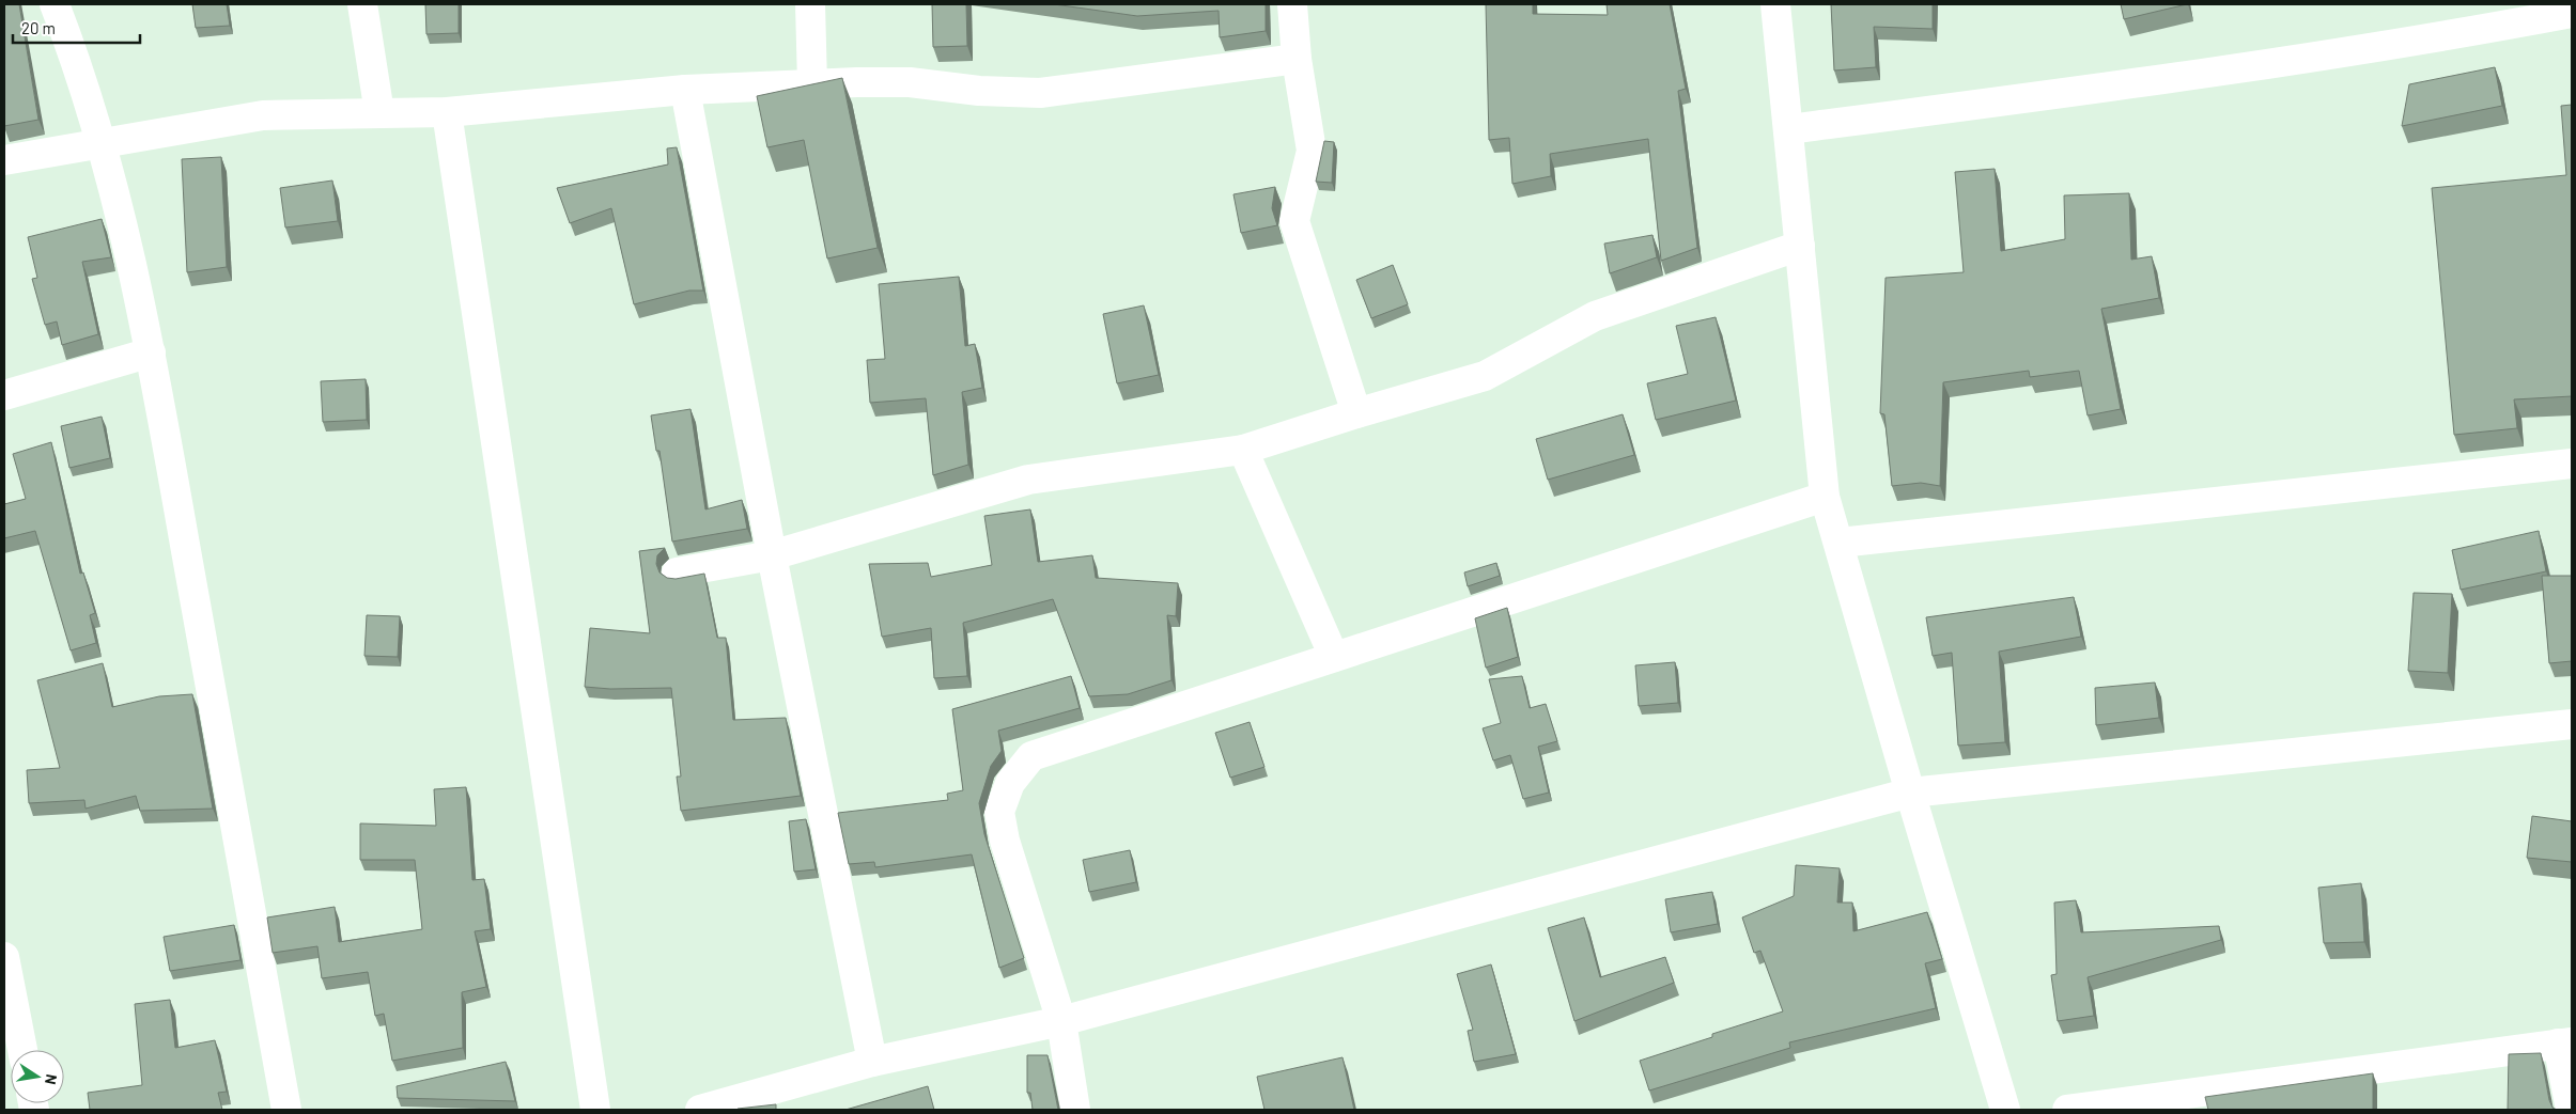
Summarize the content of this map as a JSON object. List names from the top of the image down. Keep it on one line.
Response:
{"scale_bar":"20 m","north":"right"}
